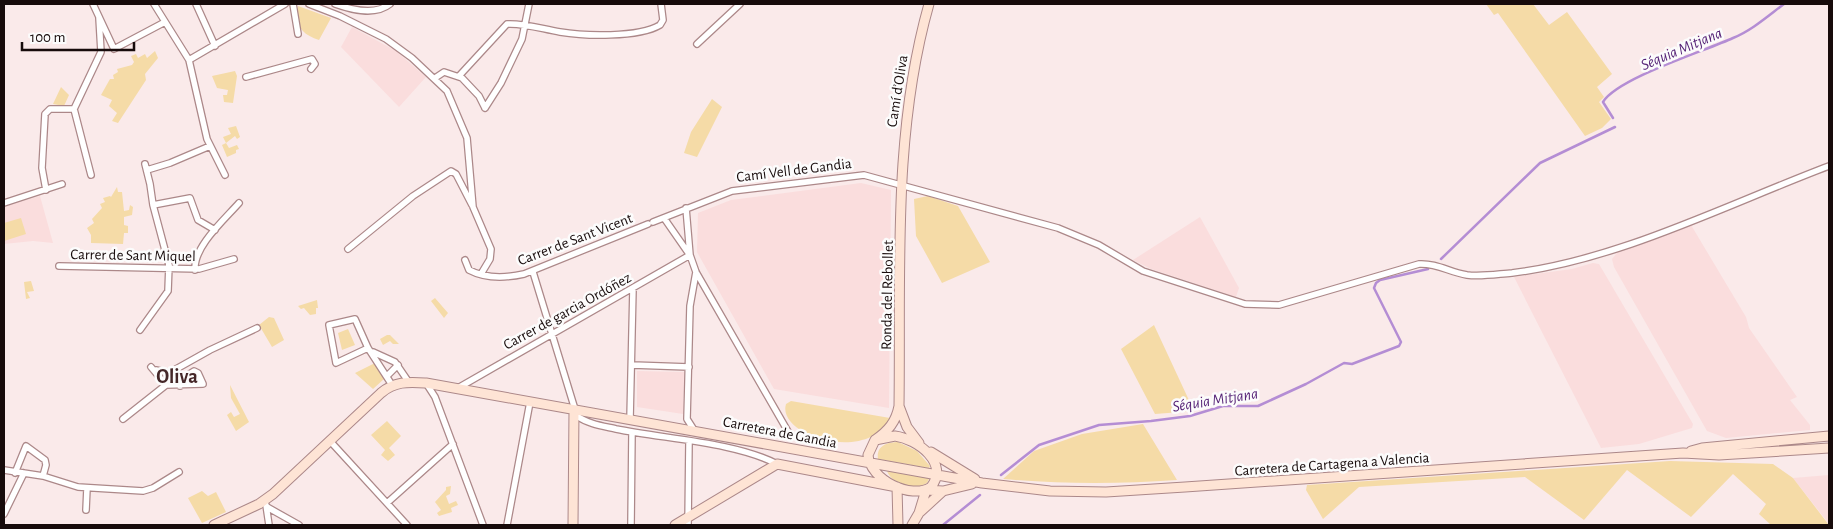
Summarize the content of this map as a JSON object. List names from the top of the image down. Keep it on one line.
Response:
{"streets":{"main road":["Camí d’Oliva","Ronda del Rebollet","Carretera de Gandia","Carretera de Cartagena a Valencia"],"street":["Camí Vell de Gandia","Carrer de Sant Vicent","Carrer de Sant Miquel","Carrer de garcia Ordóñez"]},"crossings":[["Camí d’Oliva","Camí Vell de Gandia"],["Camí d’Oliva","Ronda del Rebollet"],["Camí Vell de Gandia","Carrer de Sant Vicent"],["Camí Vell de Gandia","Ronda del Rebollet"],["Carrer de garcia Ordóñez","Carretera de Gandia"],["Carretera de Gandia","Carretera de Cartagena a Valencia"]],"districts":["Oliva"],"water":["Séquia Mitjana"],"scale_bar":"100 m"}
